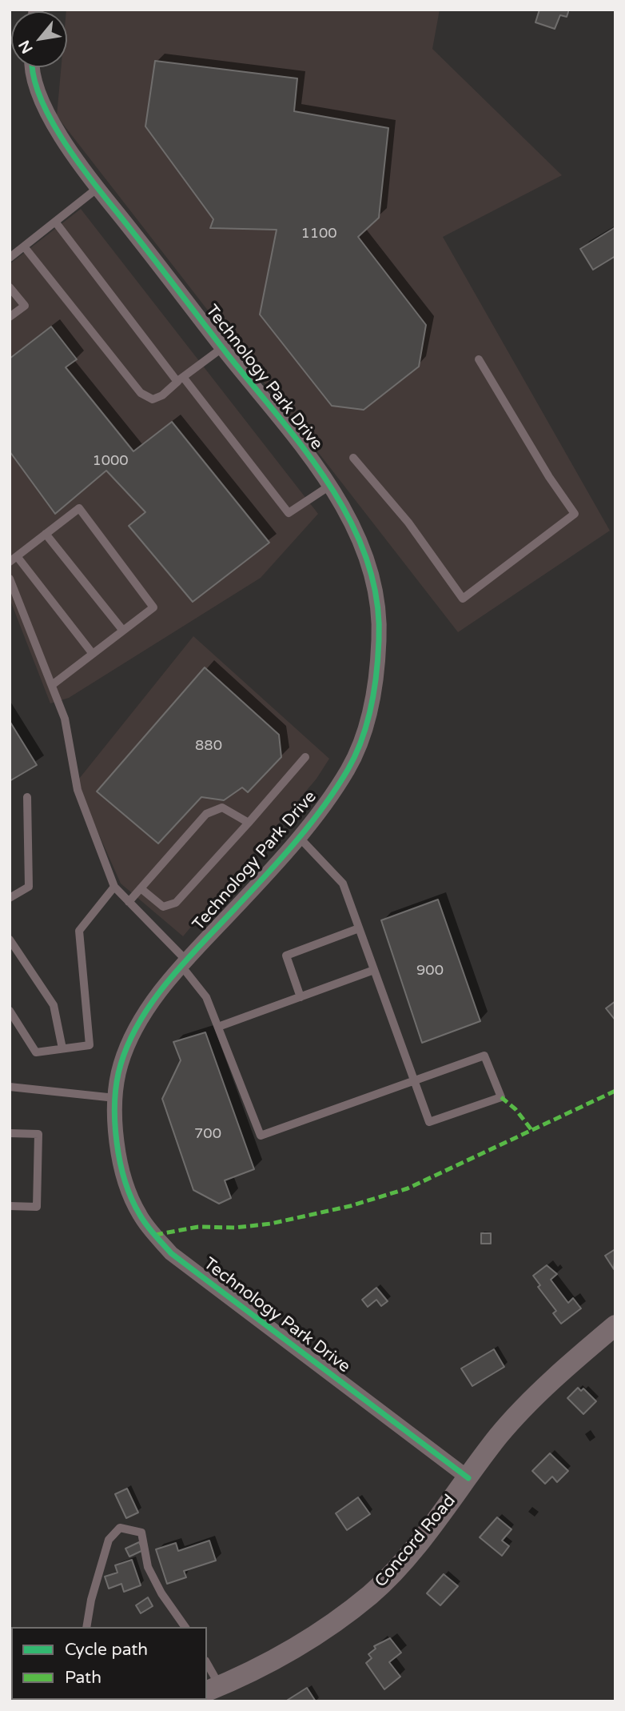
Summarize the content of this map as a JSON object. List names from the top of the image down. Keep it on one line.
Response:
{"streets":{"main road":["Concord Road"],"street":["Technology Park Drive"]},"crossings":[["Technology Park Drive","Concord Road"]],"house_numbers":["1100","1000","880","900","700"],"legend":["Cycle path","Path"],"north":"bottom left"}
